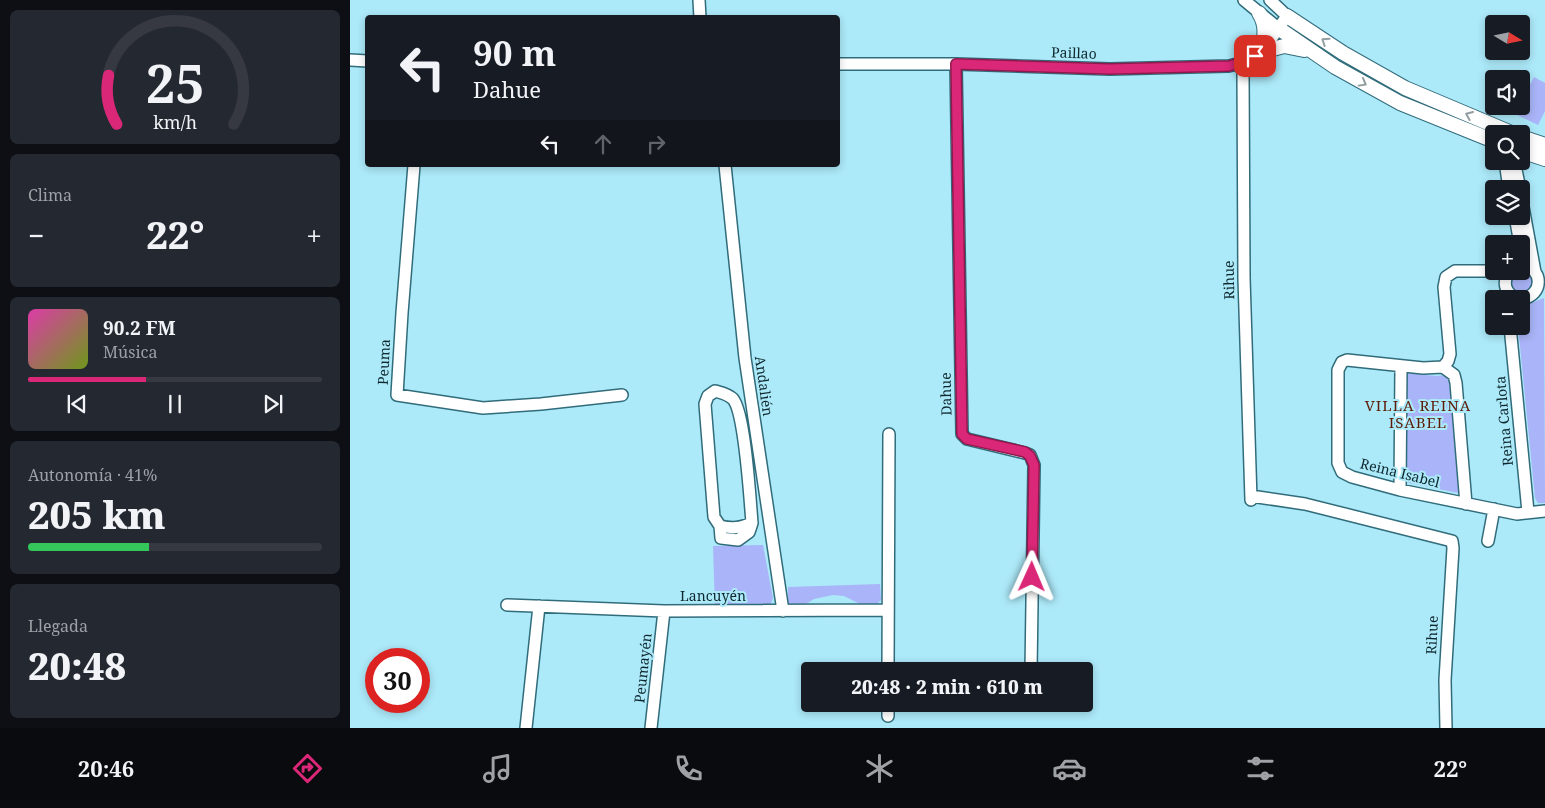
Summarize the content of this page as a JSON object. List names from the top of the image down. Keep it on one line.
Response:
{"streets":{"street":["Paillao","Rihue","Peuma","Andalién","Dahue","Reina Carlota","Reina Isabel","Lancuyén","Peumayén"]},"crossings":[["Paillao","Rihue"],["Paillao","Dahue"],["Andalién","Lancuyén"],["Reina Carlota","Reina Isabel"],["Lancuyén","Peumayén"]],"districts":["VILLA REINA ISABEL"],"north":"right","page":{"map_buttons":["+","−"],"turn":["90 m","Dahue"],"tile":["Clima",["Autonomía · 41%","205 km"],["Llegada","20:48"]],"heat":["−","22°","+"],"song":["90.2 FM","Música"],"limit":"30","trip":"20:48 · 2 min · 610 m","tabs":["20:46","22°"],"gauge":["25","km/h"]}}
